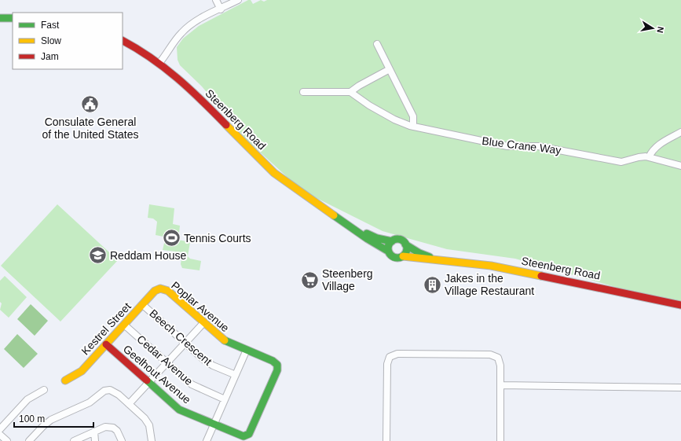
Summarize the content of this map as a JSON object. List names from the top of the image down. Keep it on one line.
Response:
{"streets":{"main road":["Steenberg Road","Poplar Avenue","Kestrel Street","Geelhout Avenue"],"street":["Blue Crane Way","Beech Crescent","Cedar Avenue"]},"crossings":[["Poplar Avenue","Kestrel Street"],["Poplar Avenue","Geelhout Avenue"],["Kestrel Street","Beech Crescent"],["Kestrel Street","Cedar Avenue"],["Kestrel Street","Geelhout Avenue"]],"places":{"public building":["Consulate General of the United States"],"sports":["Tennis Courts"],"school or university":["Reddam House"],"supermarket":["Steenberg Village"],"building":["Jakes in the Village Restaurant"]},"legend":["Fast","Slow","Jam"],"scale_bar":"100 m","north":"right"}
